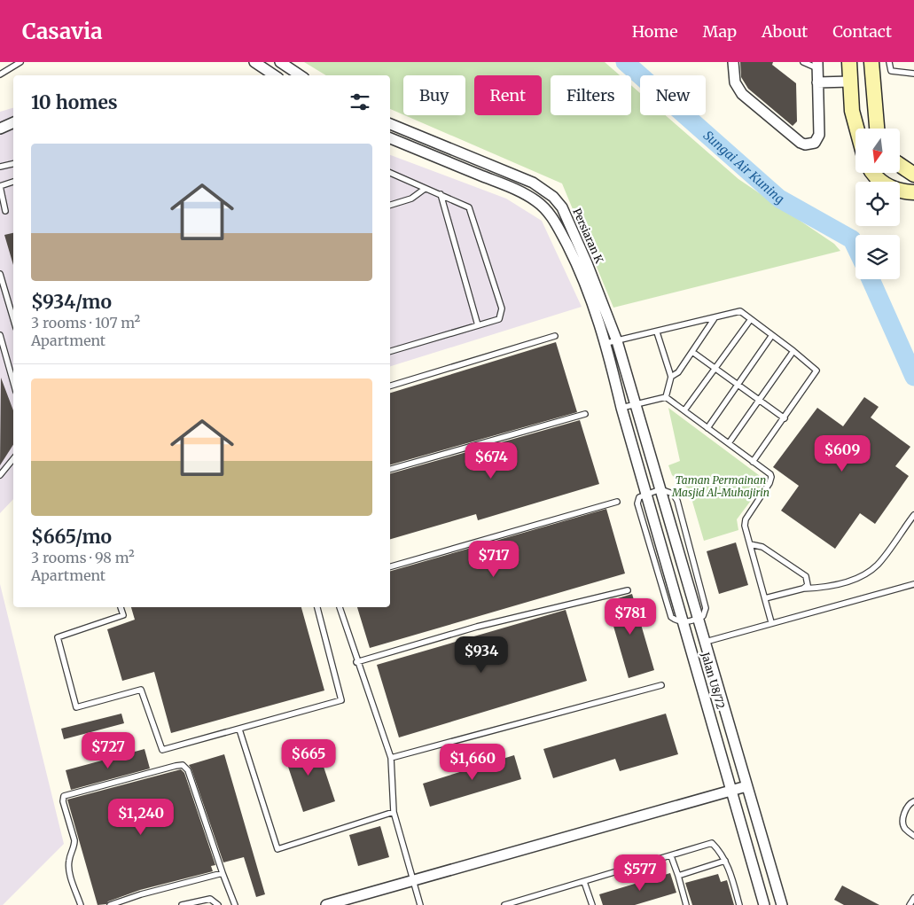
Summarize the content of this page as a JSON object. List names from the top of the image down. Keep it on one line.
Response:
{"streets":{"street":["Persiaran K","Jalan U8/72"]},"crossings":[["Persiaran K","Jalan U8/72"]],"water":["Sungai Air Kuning"],"parks":["Taman Permainan Masjid Al-Muhajirin"],"north":"bottom","page":{"header":"Casavia","nav":["Home","Map","About","Contact"],"chip":["Buy","Rent","Filters","New"],"heading":"10 homes","list":[{"name":"$934/mo","note":"3 rooms · 107 m² · Apartment"},{"name":"$665/mo","note":"3 rooms · 98 m² · Apartment"}],"price":["$609","$674","$717","$781","$934","$727","$665","$1,660","$1,240","$577"]}}
